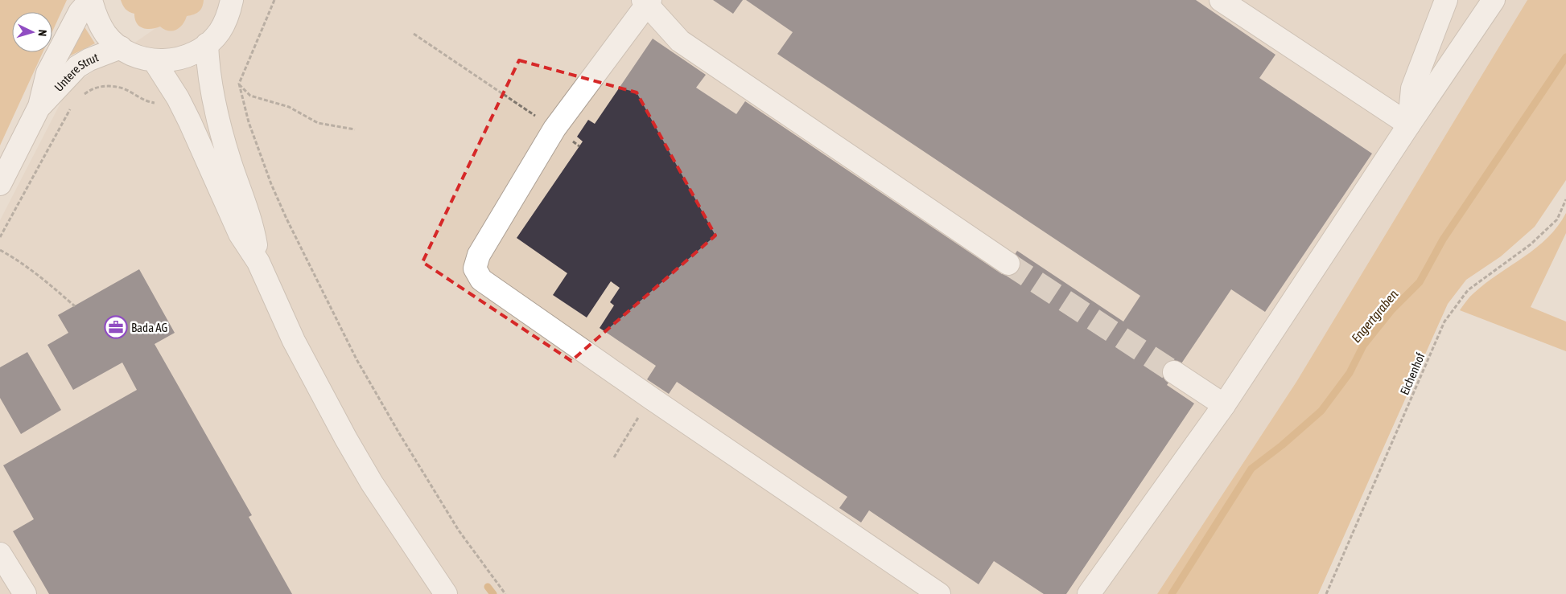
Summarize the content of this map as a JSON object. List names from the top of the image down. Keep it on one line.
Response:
{"streets":{"main road":["Untere Strut"],"path":["Eichenhof"]},"water":["Engertgraben"],"places":{"office":["Bada AG"]},"north":"right"}
